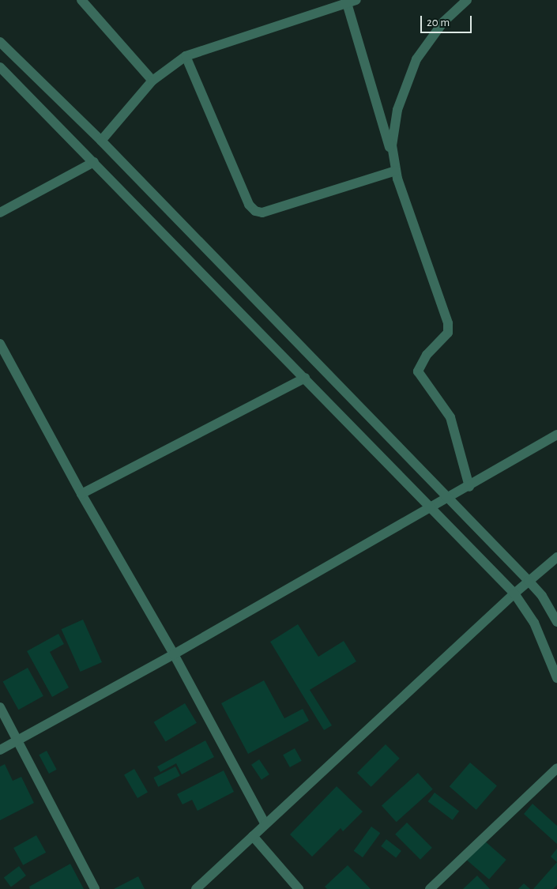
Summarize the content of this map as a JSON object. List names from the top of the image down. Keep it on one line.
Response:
{"scale_bar":"20 m"}
